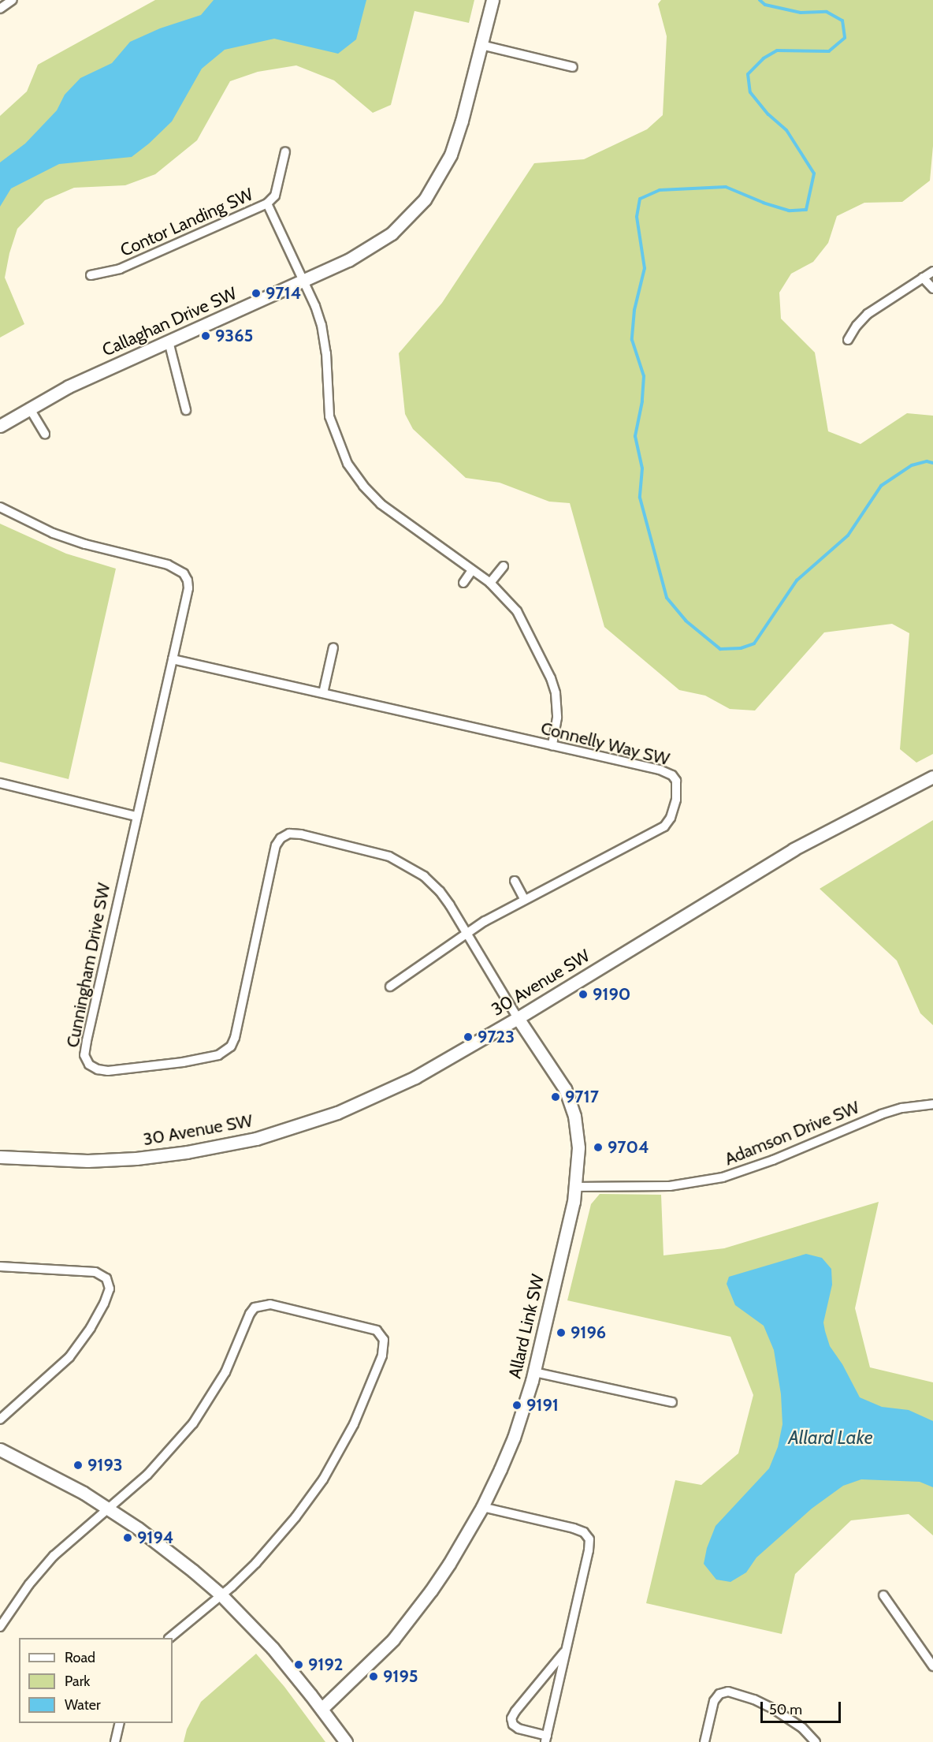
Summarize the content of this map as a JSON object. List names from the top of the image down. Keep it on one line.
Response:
{"streets":{"street":["Contor Landing SW","Callaghan Drive SW","Connelly Way SW","Cunningham Drive SW","30 Avenue SW","Adamson Drive SW","Allard Link SW"]},"crossings":[["Connelly Way SW","Cunningham Drive SW"],["Cunningham Drive SW","30 Avenue SW"],["Cunningham Drive SW","Allard Link SW"],["30 Avenue SW","Allard Link SW"],["Adamson Drive SW","Allard Link SW"]],"water":["Allard Lake"],"places":["9714","9365","9190","9723","9717","9704","9196","9191","9193","9194","9192","9195"],"legend":["Road","Park","Water"],"scale_bar":"50 m"}
